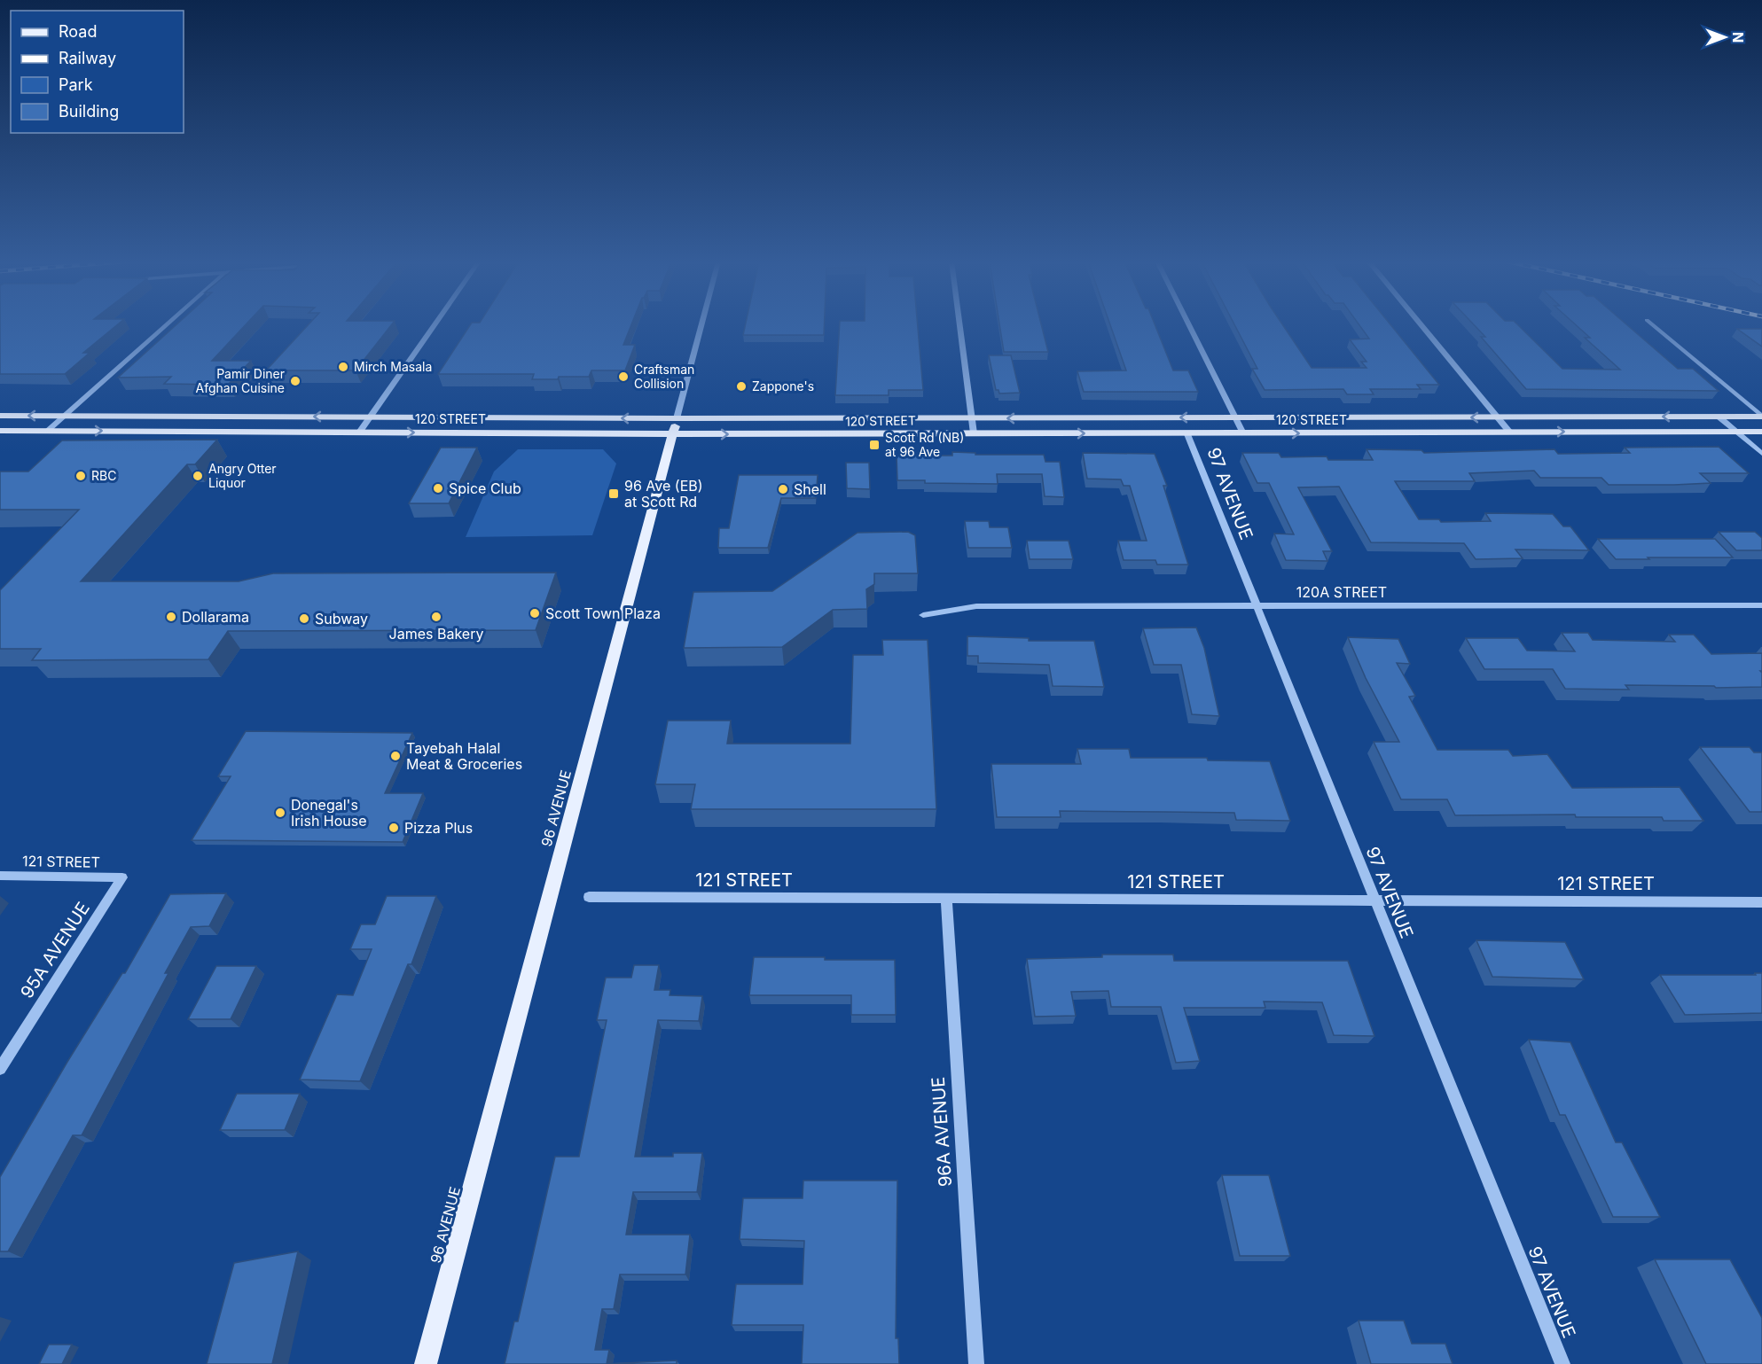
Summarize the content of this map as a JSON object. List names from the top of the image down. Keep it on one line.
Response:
{"streets":{"main road":["120 STREET","96 AVENUE"],"street":["97 AVENUE","120A STREET","121 STREET","95A AVENUE","96A AVENUE"]},"crossings":[["120 STREET","97 AVENUE"],["120 STREET","96 AVENUE"],["97 AVENUE","120A STREET"],["97 AVENUE","121 STREET"],["121 STREET","95A AVENUE"],["121 STREET","96A AVENUE"]],"places":{"other":["Mirch Masala","Craftsman Collision","Pamir Diner Afghan Cuisine","Zappone's","RBC","Angry Otter Liquor","Spice Club","Shell","Scott Town Plaza","Dollarama","James Bakery","Subway","Tayebah Halal Meat & Groceries","Donegal's Irish House","Pizza Plus"],"transit":["Scott Rd (NB) at 96 Ave","96 Ave (EB) at Scott Rd"]},"legend":["Road","Railway","Park","Building"],"north":"right"}
